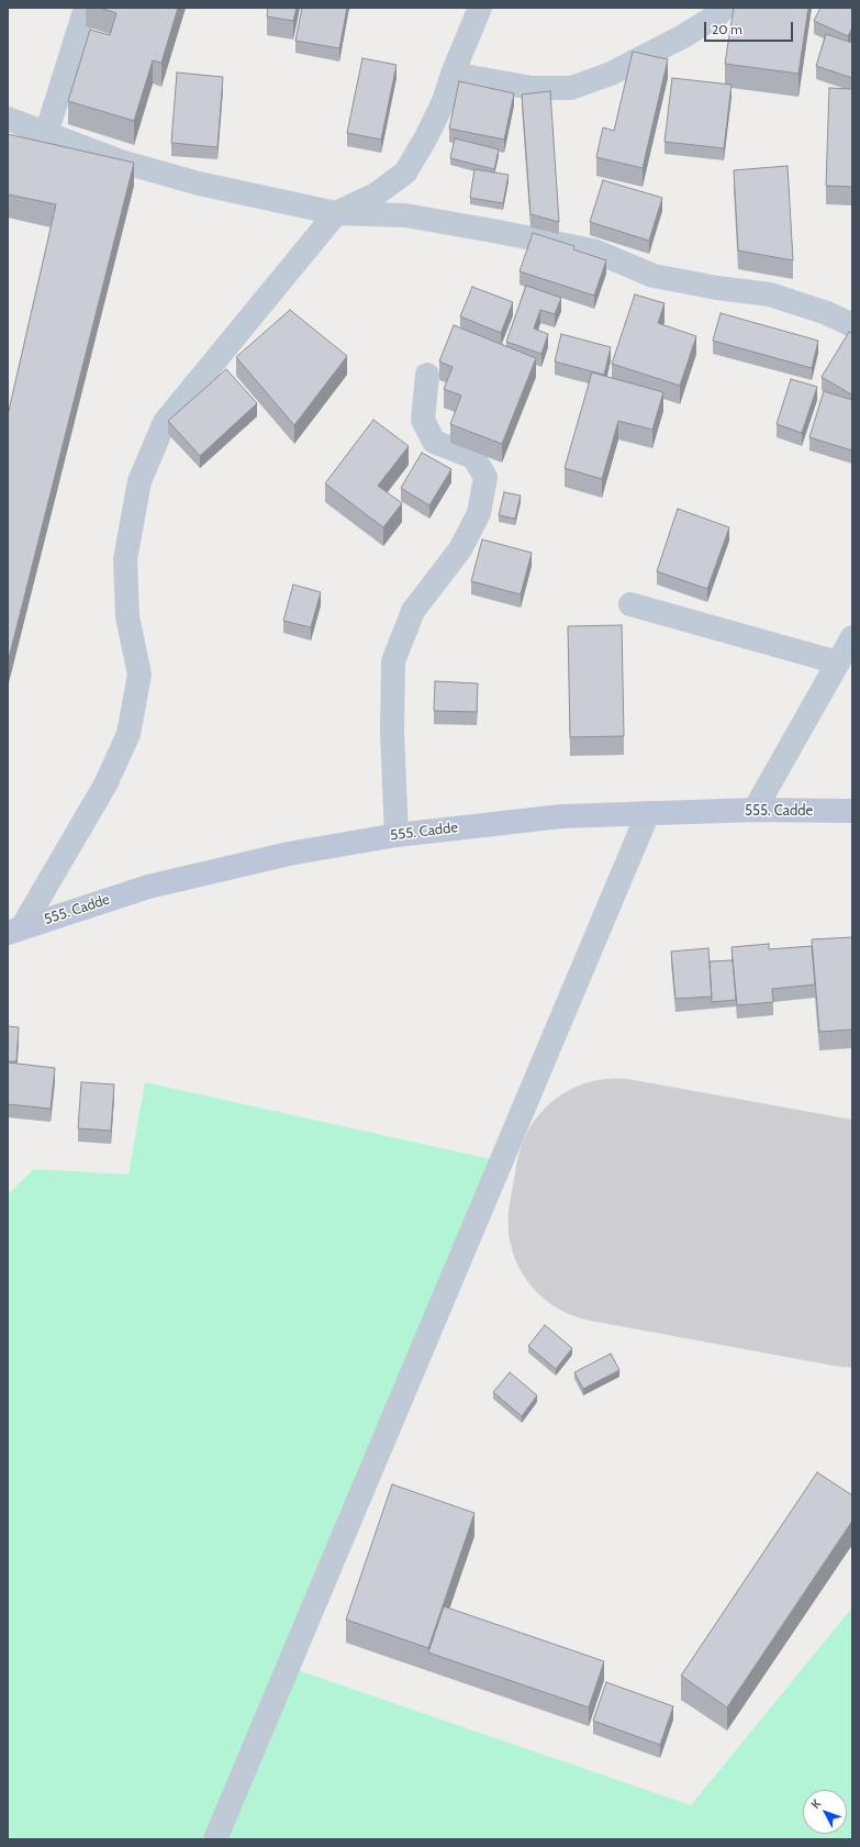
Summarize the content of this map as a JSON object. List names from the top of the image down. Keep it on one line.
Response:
{"streets":{"street":["555. Cadde"]},"scale_bar":"20 m","north":"top left"}
